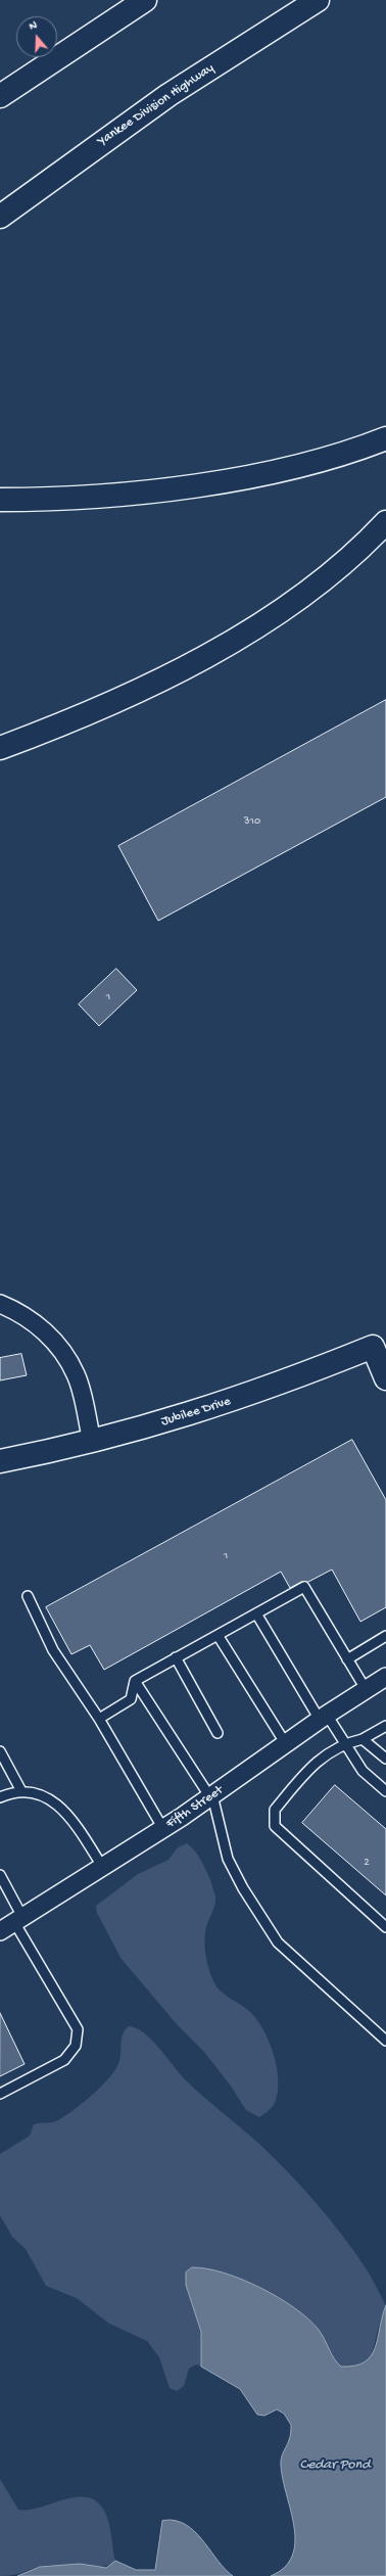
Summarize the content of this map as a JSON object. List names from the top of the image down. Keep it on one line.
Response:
{"streets":{"main road":["Yankee Division Highway","Jubilee Drive"],"street":["Fifth Street"]},"water":["Cedar Pond"],"house_numbers":["310","1","1","2"],"north":"top"}
